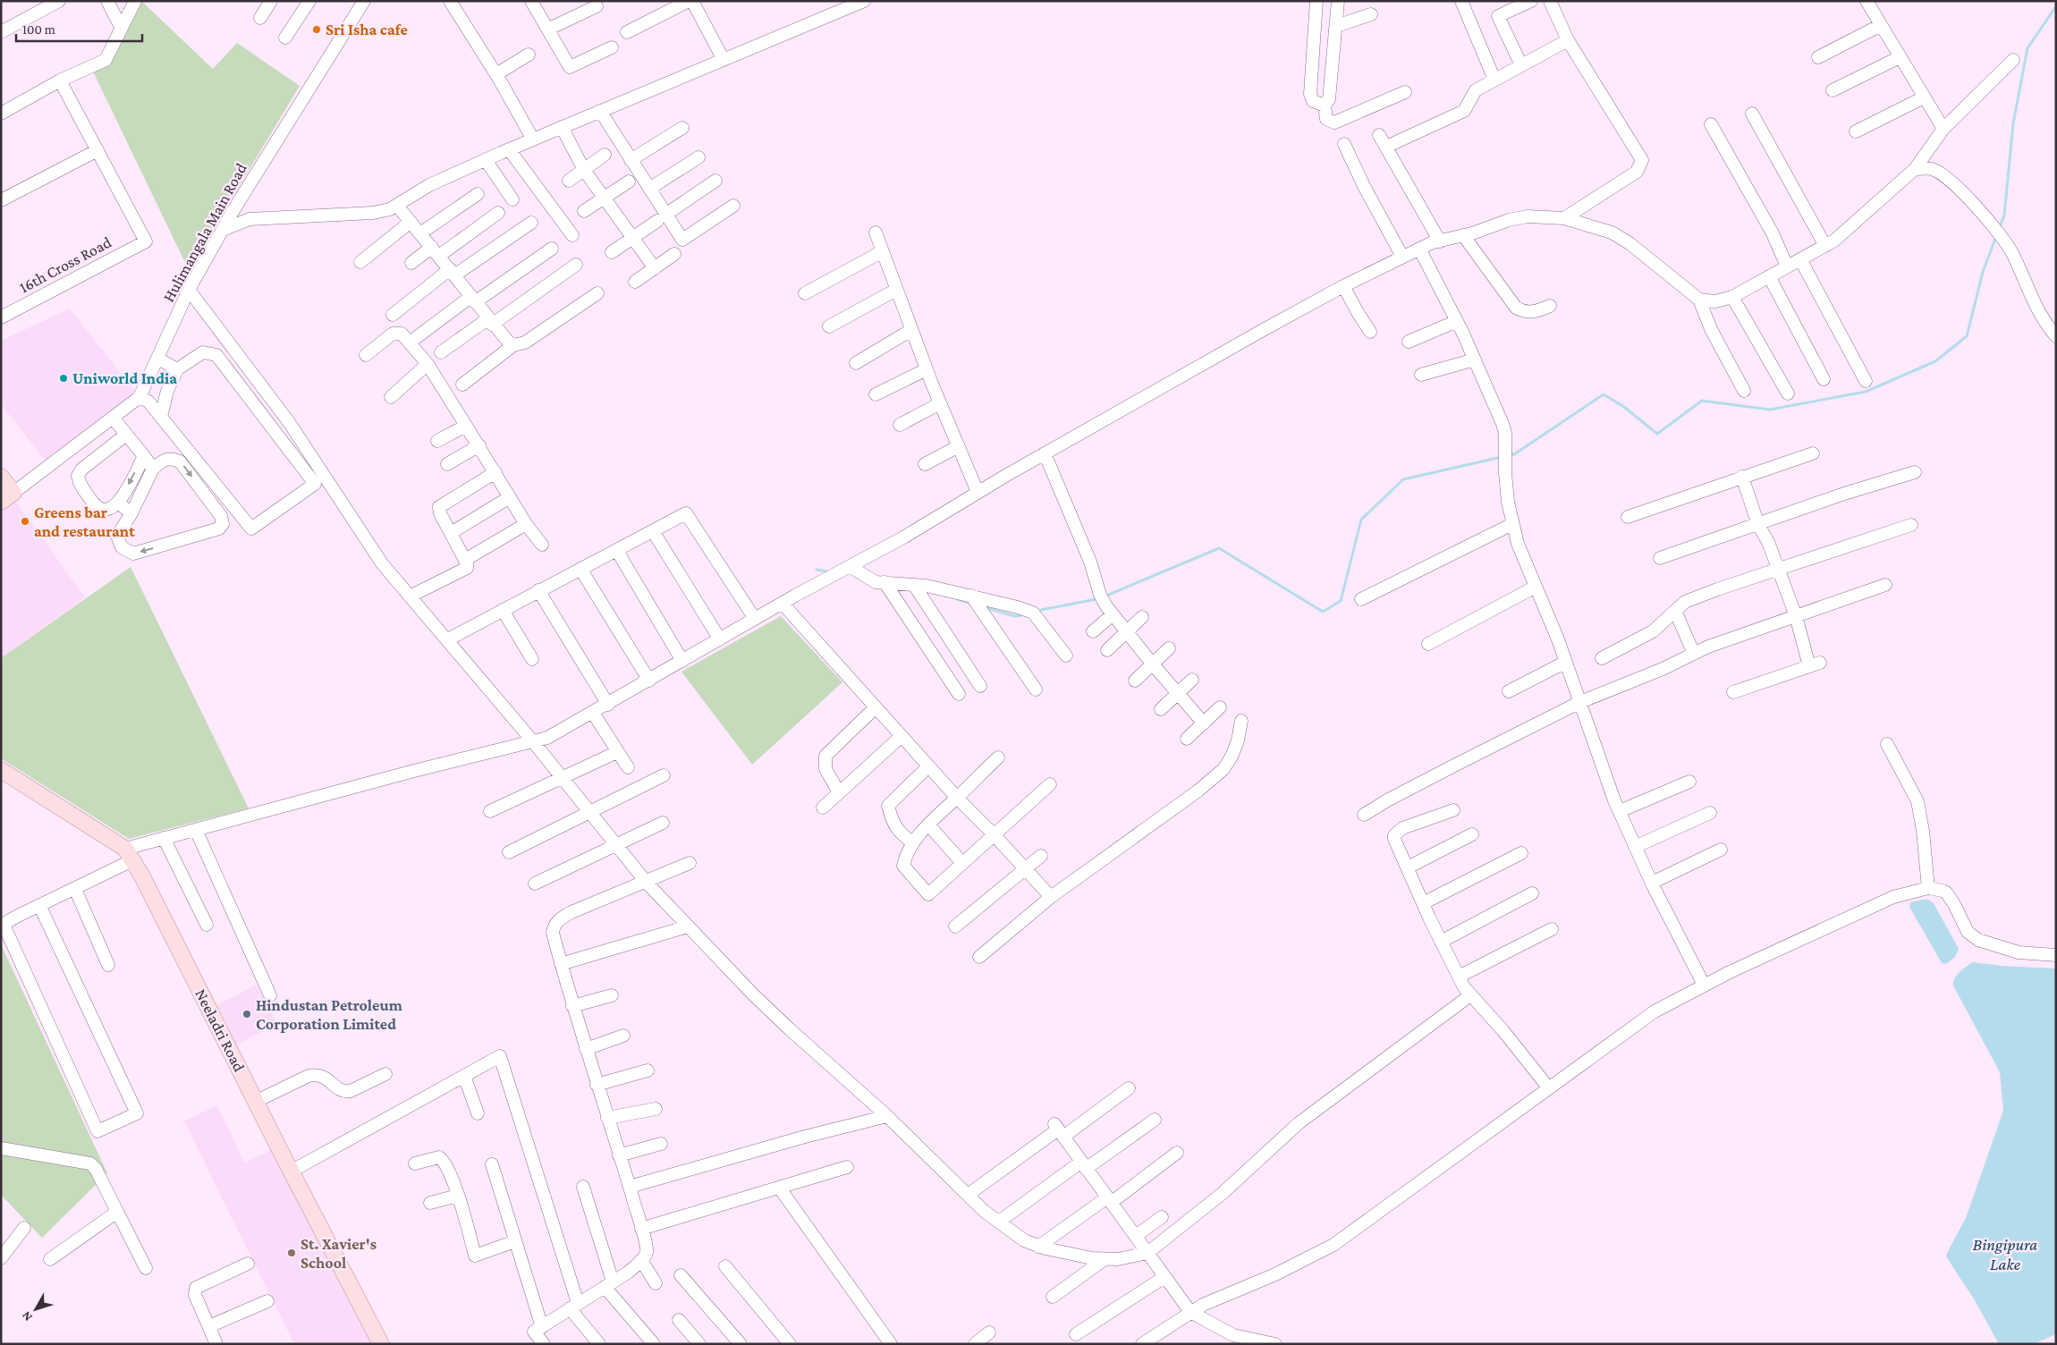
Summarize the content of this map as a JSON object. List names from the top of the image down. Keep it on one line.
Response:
{"streets":{"main road":["Neeladri Road"],"street":["Hulimangala Main Road","16th Cross Road"]},"water":["Bingipura Lake"],"places":["Sri Isha cafe","Uniworld India","Greens bar and restaurant","Hindustan Petroleum Corporation Limited","St. Xavier's School"],"scale_bar":"100 m","north":"bottom left"}
